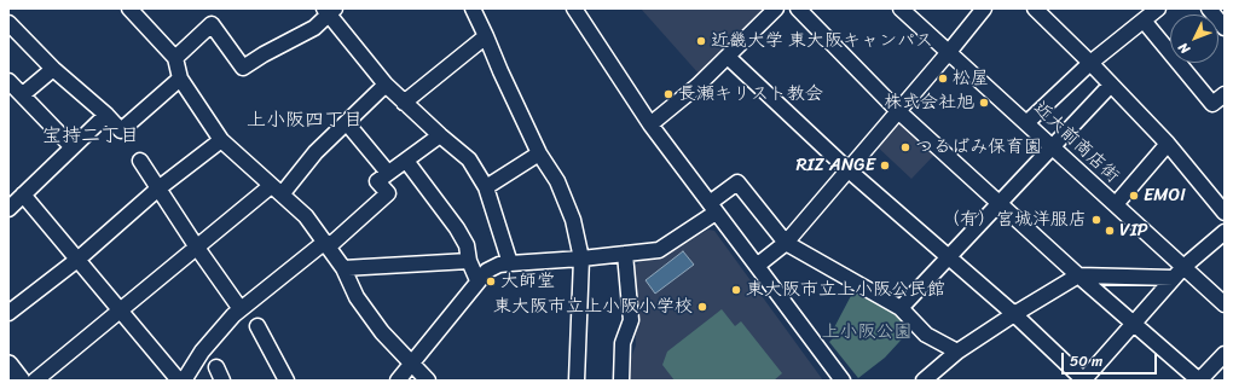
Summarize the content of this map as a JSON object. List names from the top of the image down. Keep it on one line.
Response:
{"streets":{"street":["近大前商店街"]},"districts":["上小阪四丁目","宝持二丁目"],"parks":["上小阪公園"],"places":["近畿大学 東大阪キャンパス","松屋","長瀬キリスト教会","株式会社旭","つるばみ保育園","RIZ ANGE","EMOI","（有）宮城洋服店","VIP","大師堂","東大阪市立上小阪公民館","東大阪市立上小阪小学校"],"scale_bar":"50 m","north":"bottom left"}
